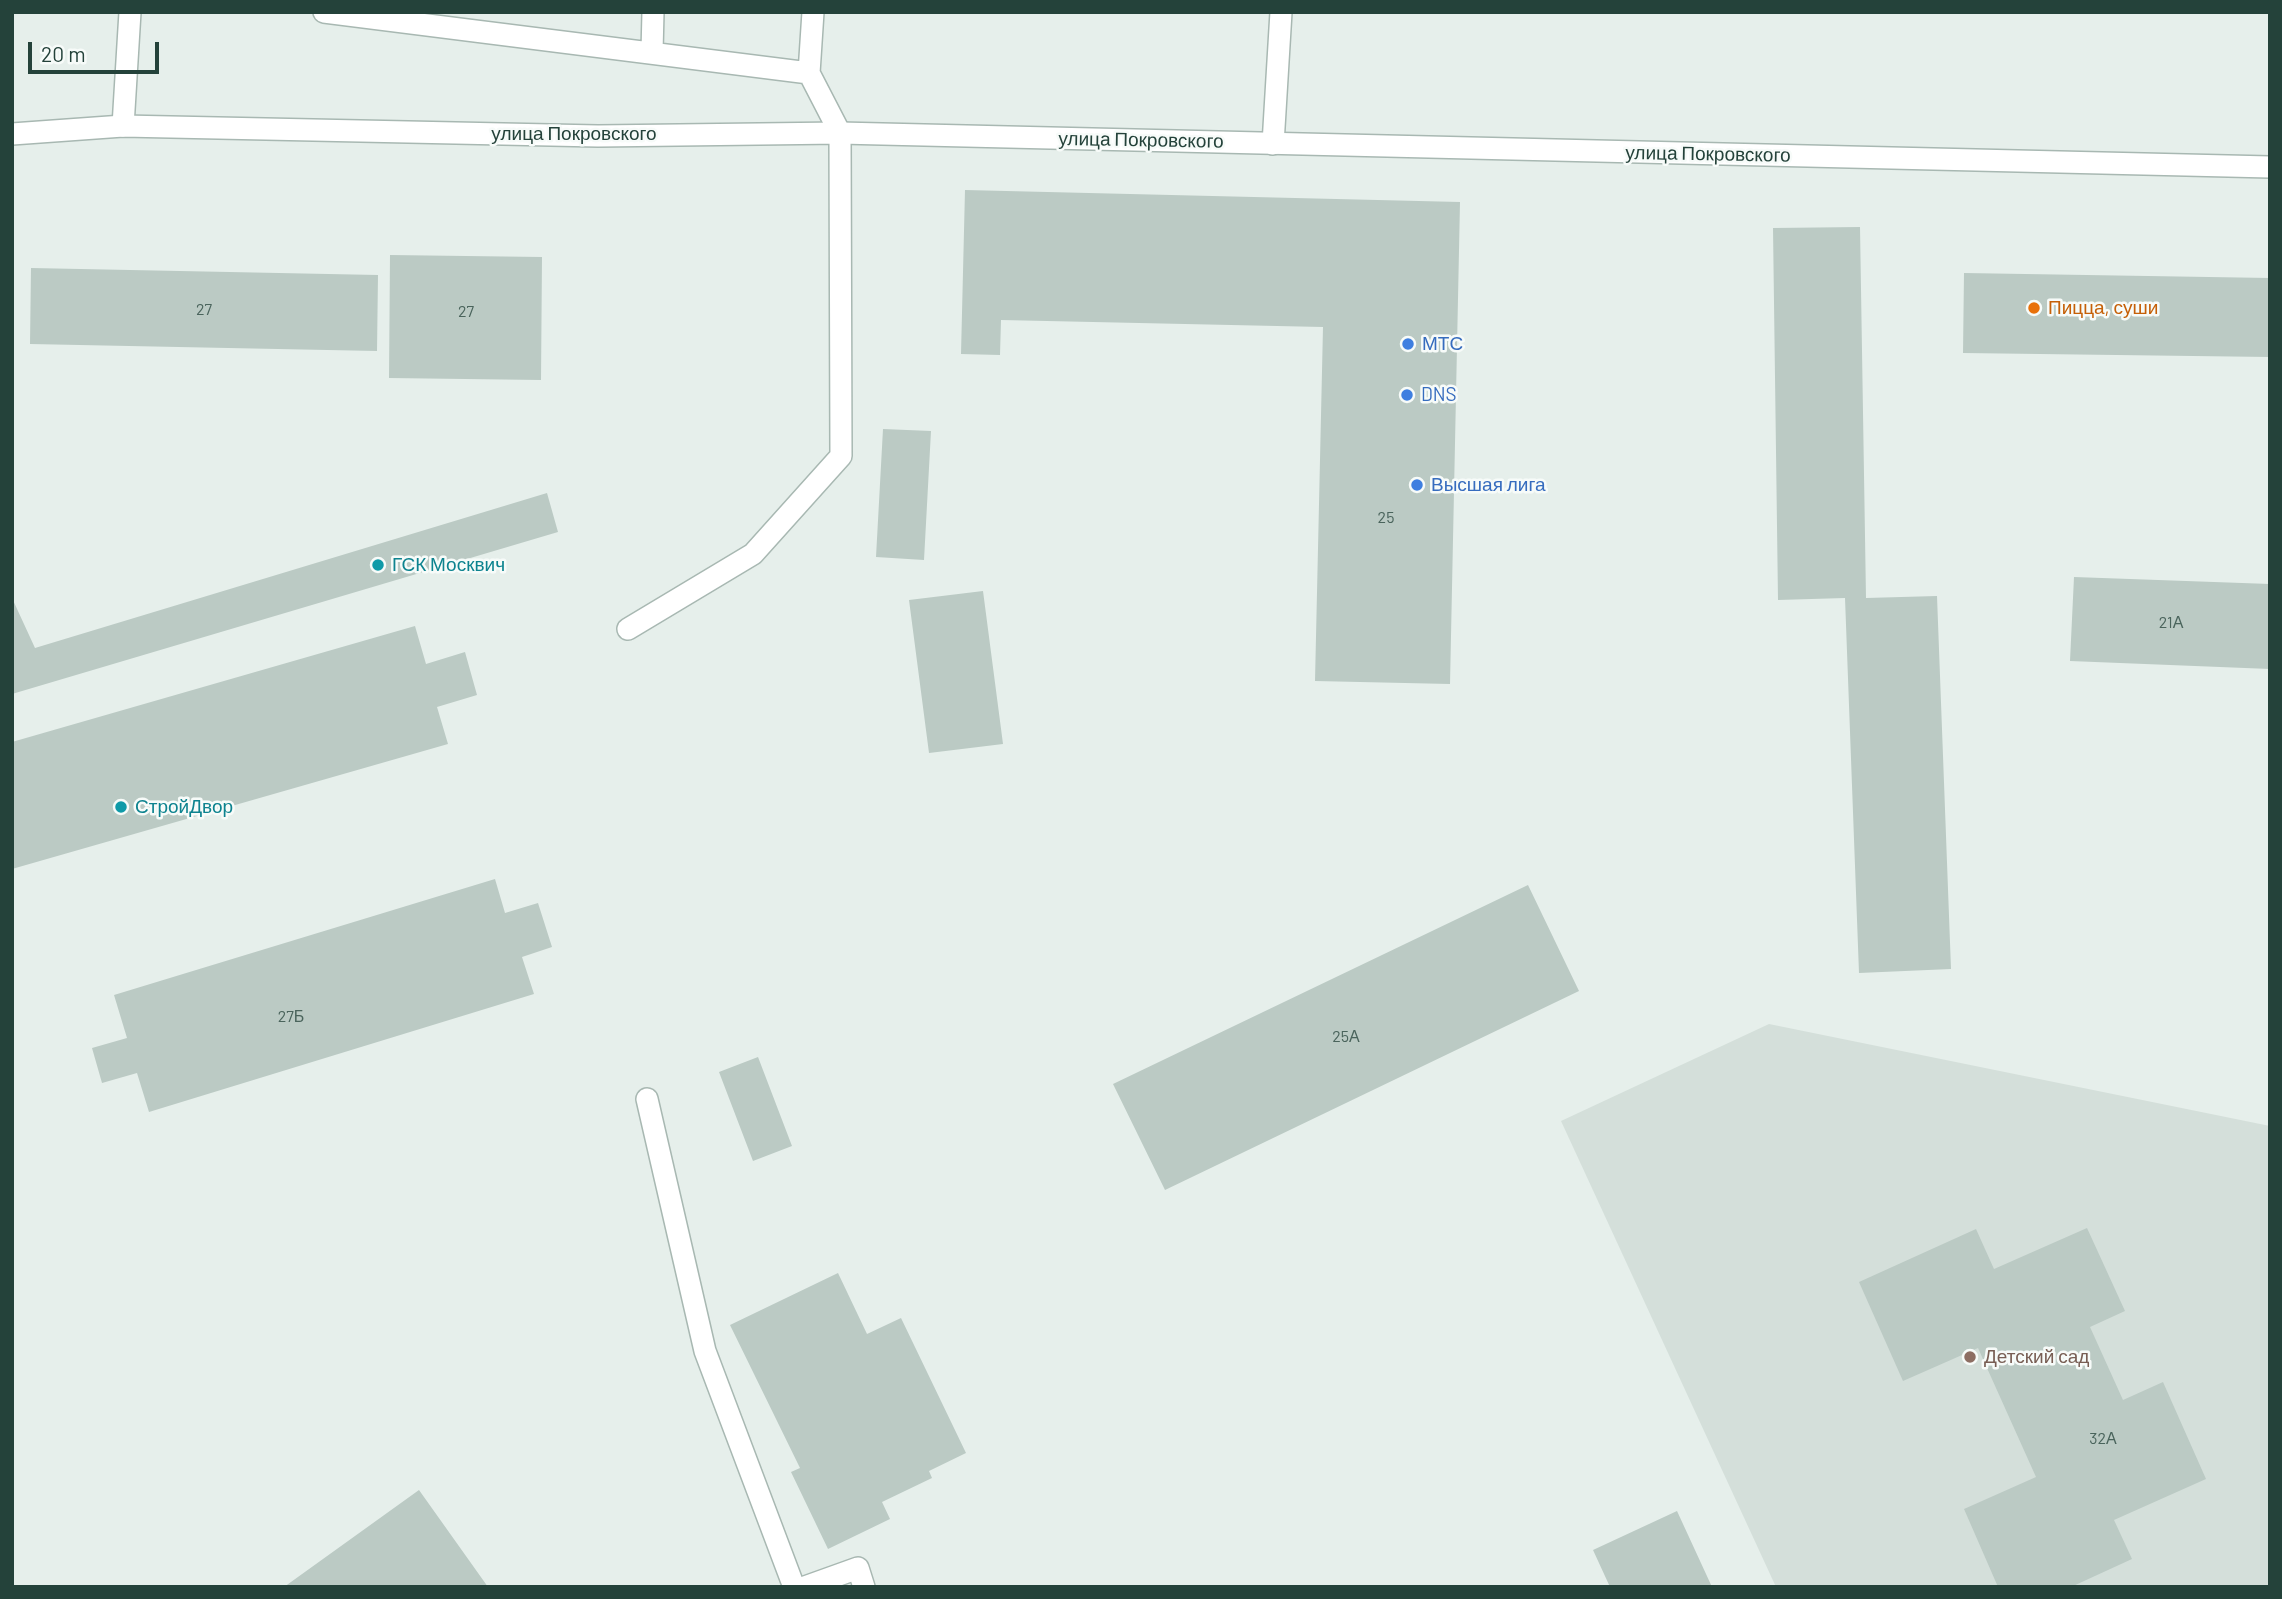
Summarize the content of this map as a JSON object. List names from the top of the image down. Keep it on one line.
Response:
{"streets":{"street":["улица Покровского"]},"places":["Пицца, суши","МТС","DNS","Высшая лига","ГСК Москвич","СтройДвор","Детский сад"],"house_numbers":["27","27","25","21А","27Б","25А","32А"],"scale_bar":"20 m"}
